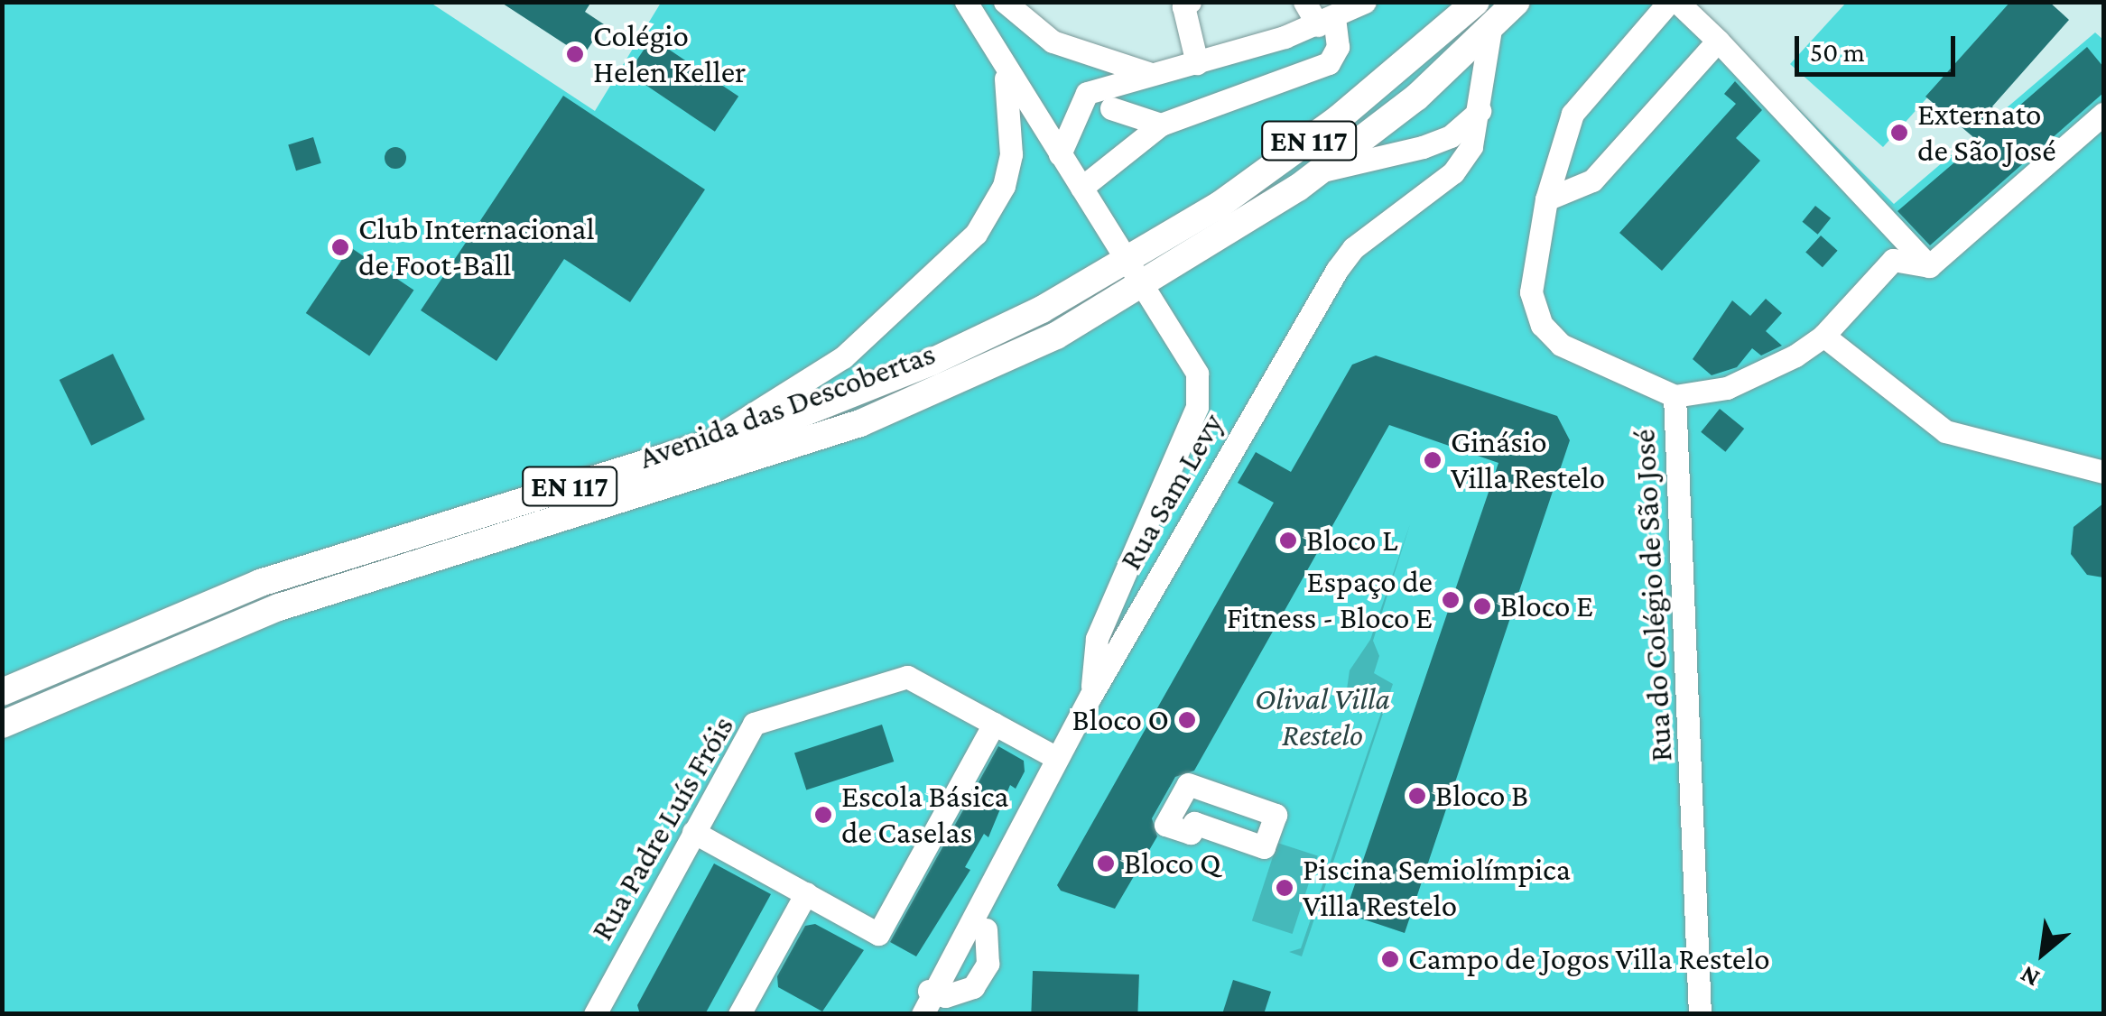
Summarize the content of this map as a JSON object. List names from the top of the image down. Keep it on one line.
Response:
{"streets":{"main road":["EN 117","Avenida das Descobertas"],"street":["Rua Sam Levy","Rua do Colégio de São José","Rua Padre Luís Fróis"]},"crossings":[["Avenida das Descobertas","Rua Sam Levy"],["Rua Sam Levy","Rua Padre Luís Fróis"]],"parks":["Olival Villa Restelo"],"places":["Colégio Helen Keller","Externato de São José","Club Internacional de Foot-Ball","Ginásio Villa Restelo","Bloco L","Espaço de Fitness - Bloco E","Bloco E","Bloco O","Bloco B","Escola Básica de Caselas","Bloco Q","Piscina Semiolímpica Villa Restelo","Campo de Jogos Villa Restelo"],"scale_bar":"50 m","north":"bottom left"}
